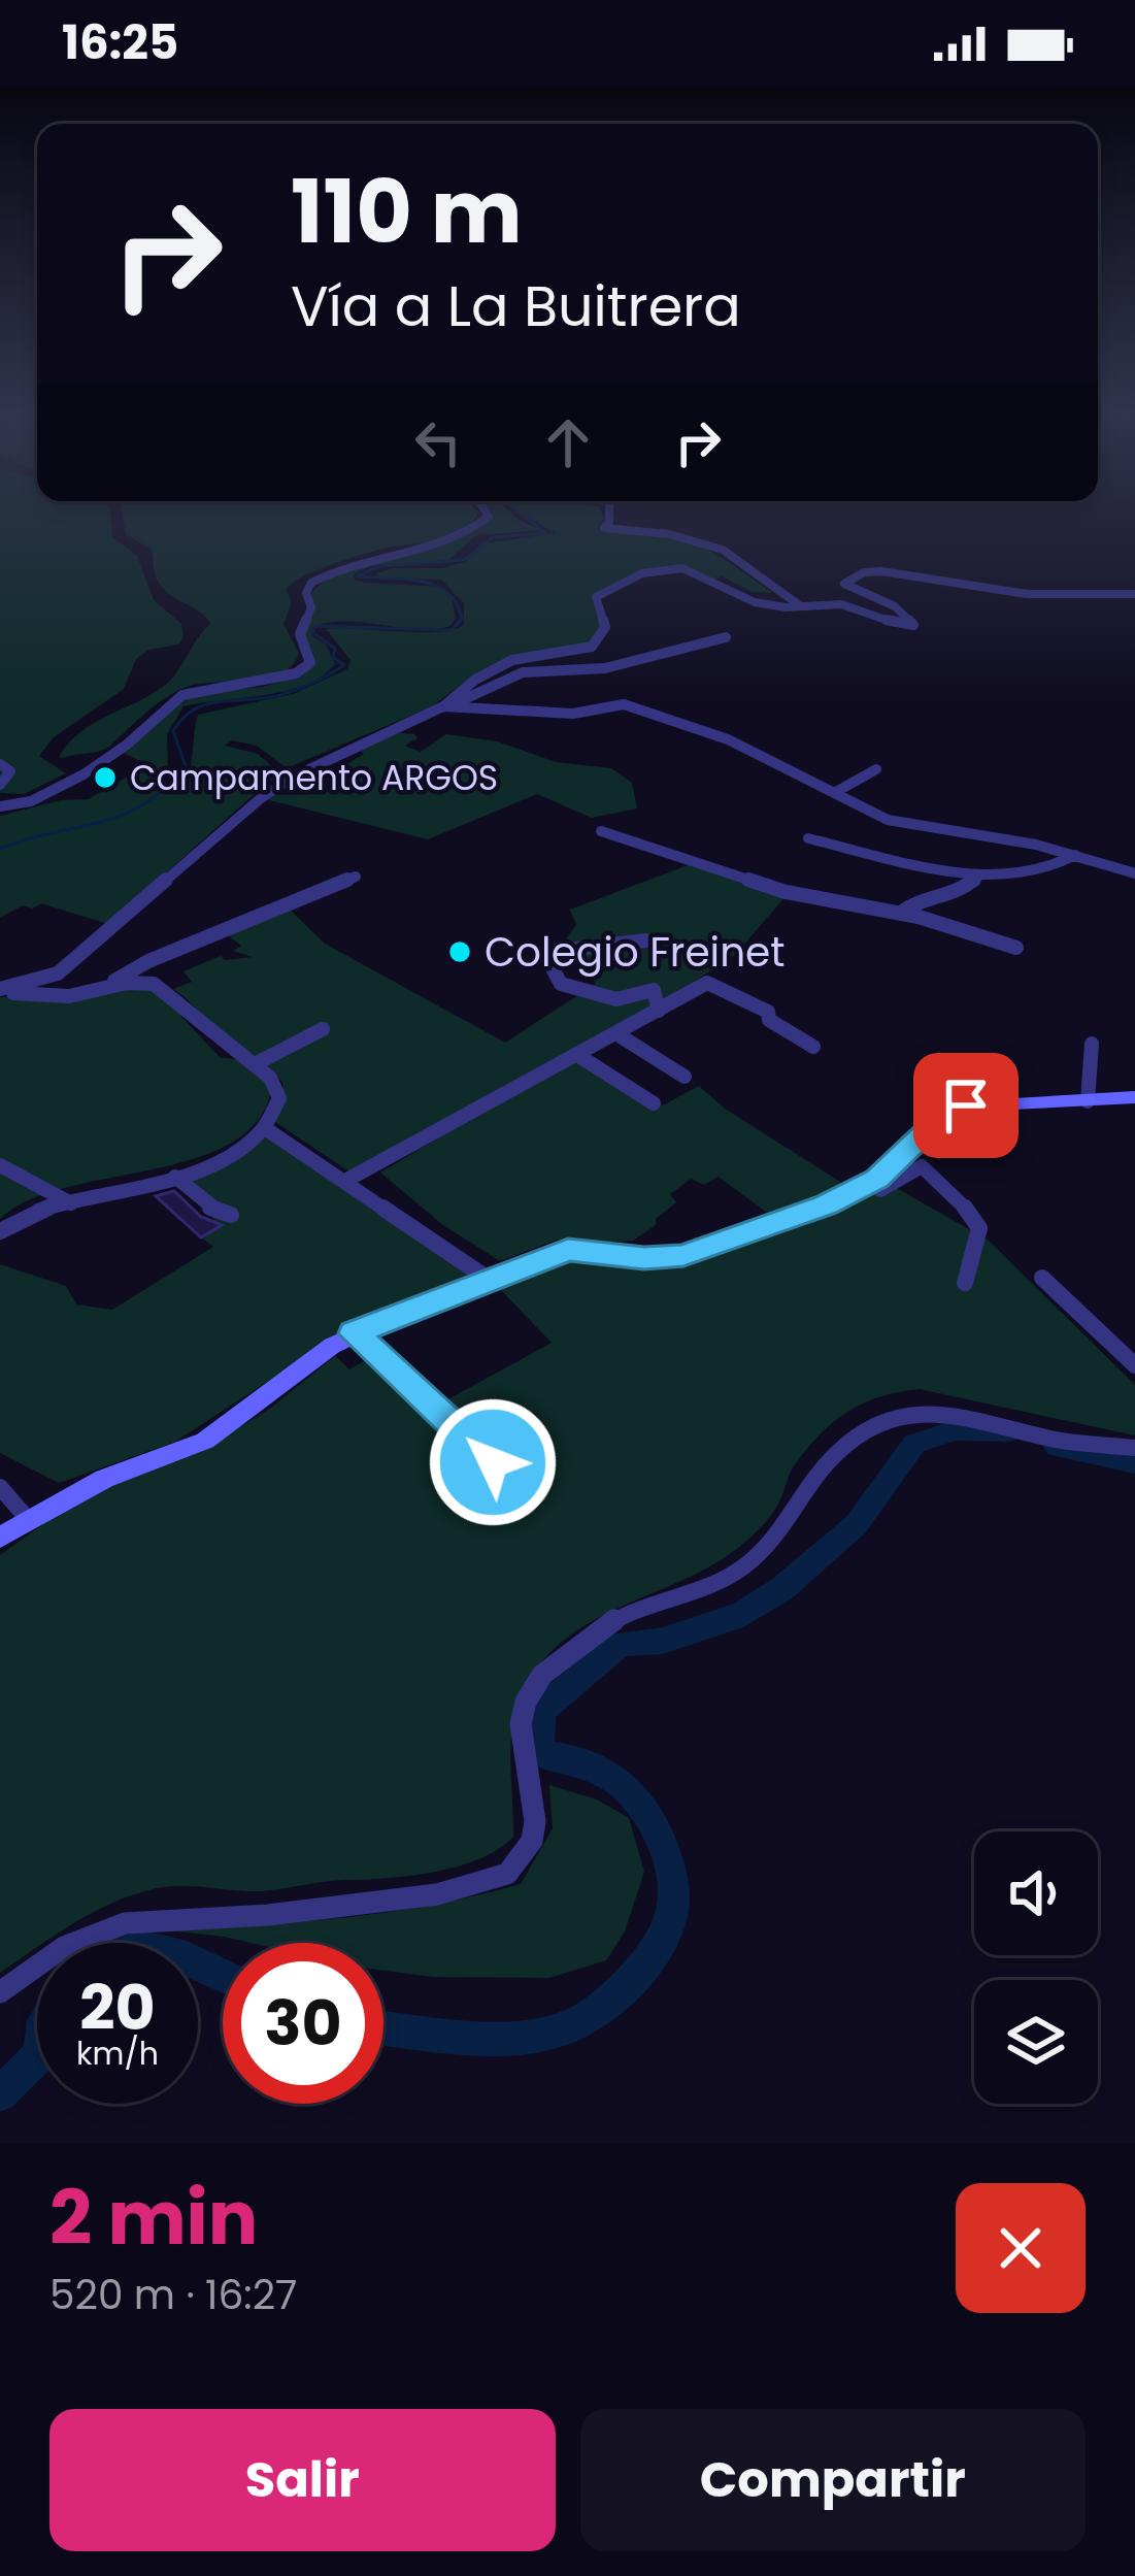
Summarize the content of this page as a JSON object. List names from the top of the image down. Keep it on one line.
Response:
{"places":["Campamento ARGOS","Colegio Freinet"],"page":{"status":"16:25","turn":["110 m","Vía a La Buitrera"],"speed":"20 km/h","limit":"30","heading":["2 min","520 m · 16:27"],"buttons":["Salir","Compartir"]}}
